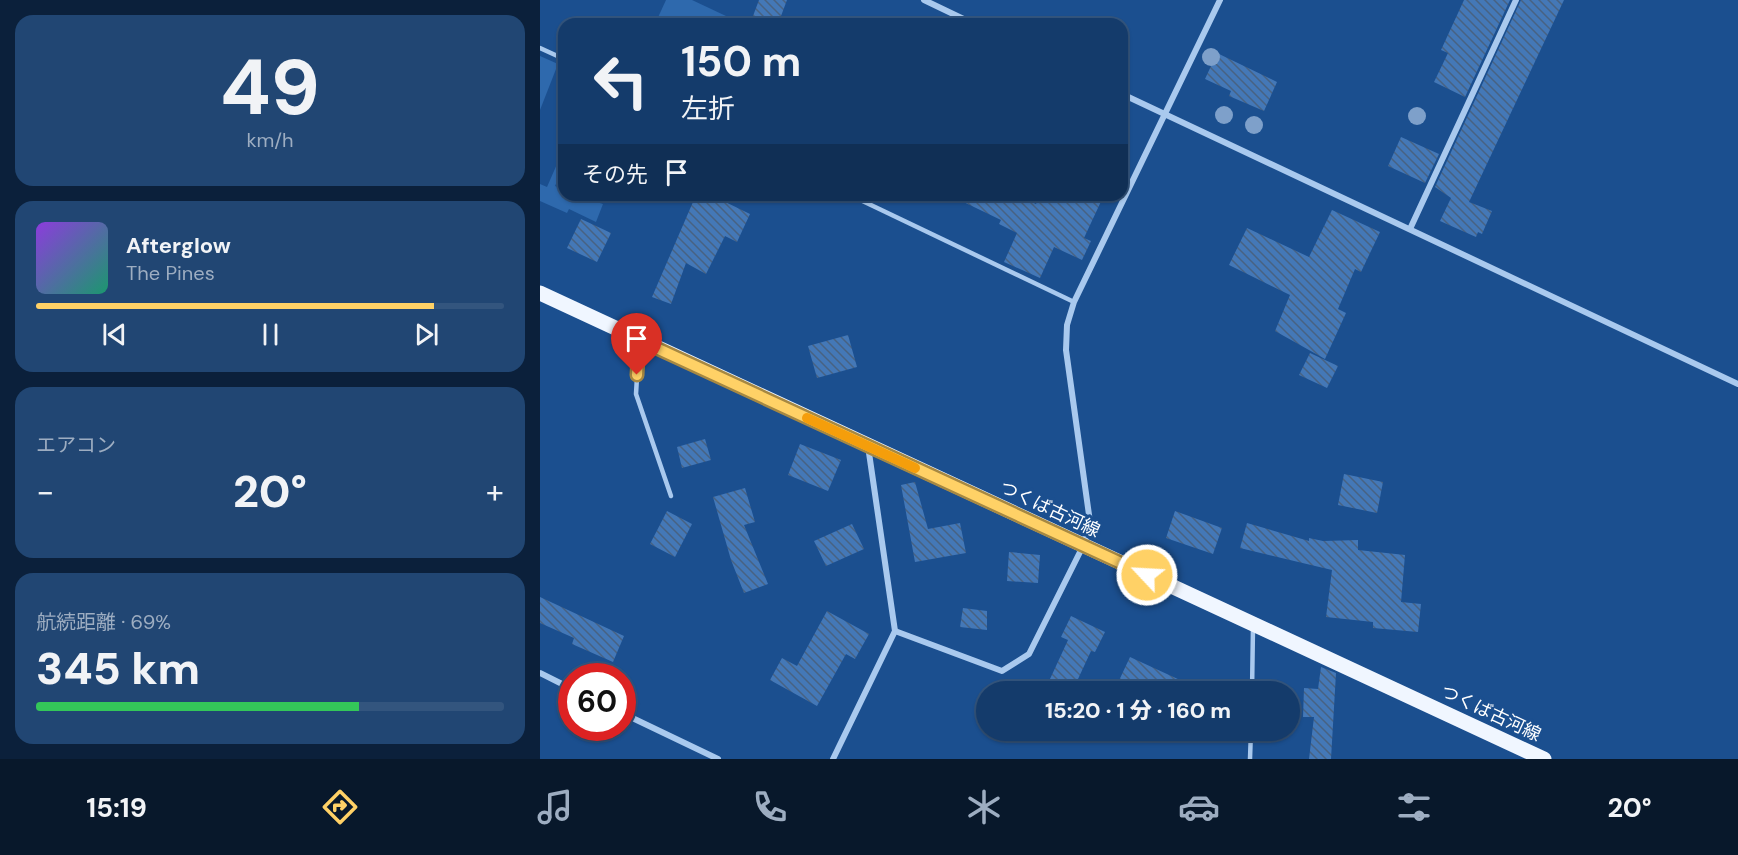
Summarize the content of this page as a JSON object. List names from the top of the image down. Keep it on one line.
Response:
{"streets":{"main road":["つくば古河線"]},"page":{"tile":[["49","km/h"],"エアコン",["航続距離 · 69%","345 km"]],"turn":["150 m","左折"],"then":"その先","song":["Afterglow","The Pines"],"heat":["−","20°","+"],"limit":"60","trip":"15:20 · 1 分 · 160 m","tabs":["15:19","20°"]}}
